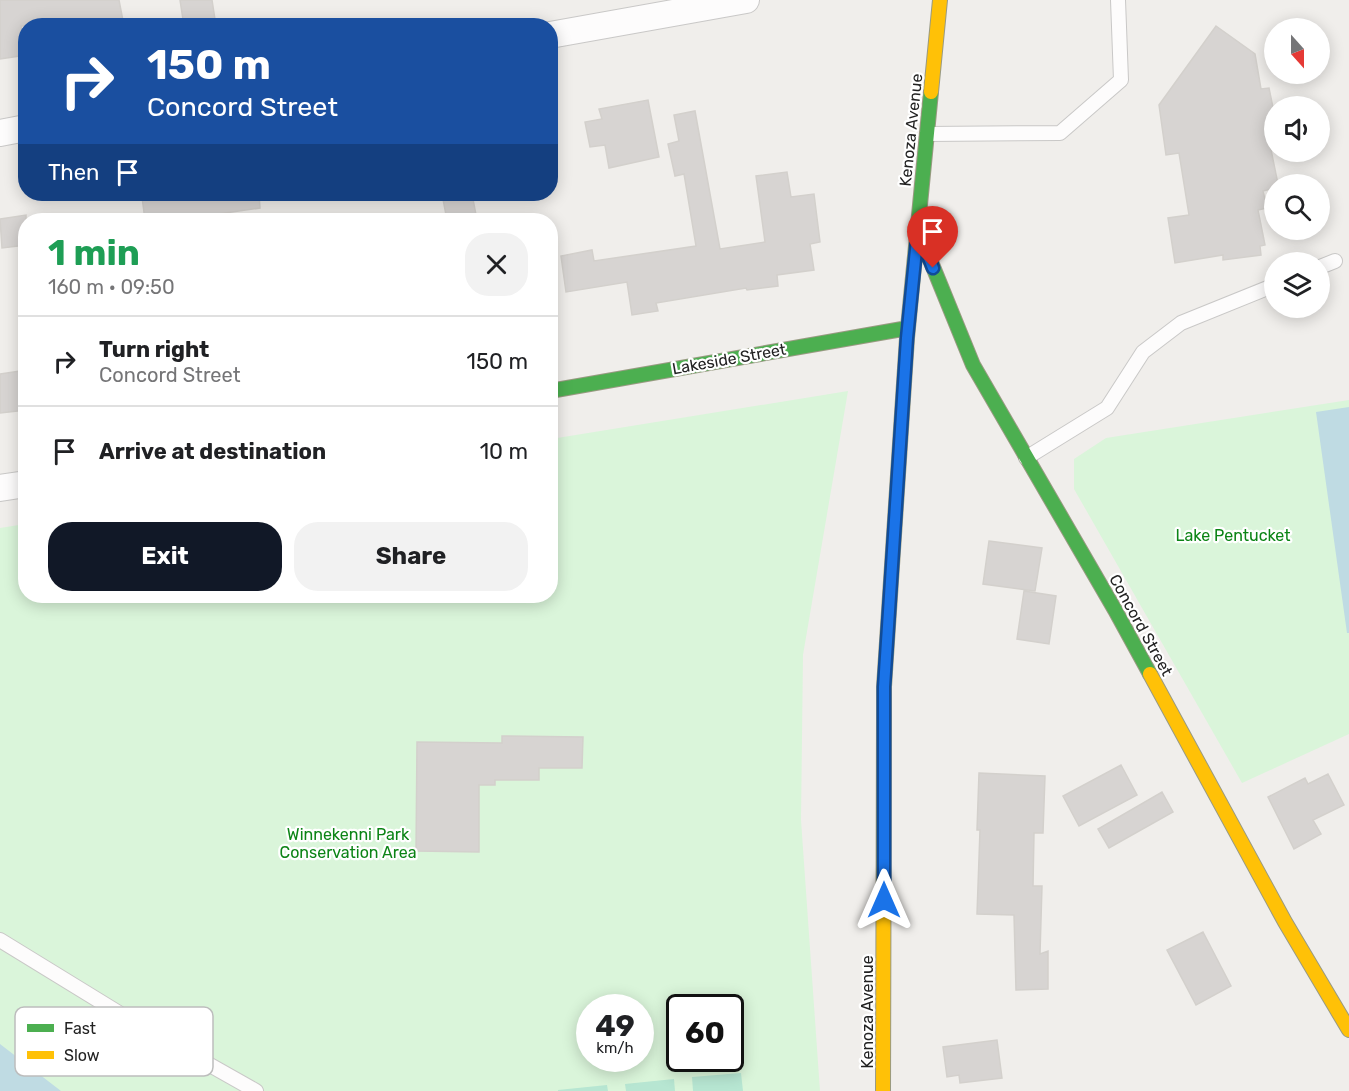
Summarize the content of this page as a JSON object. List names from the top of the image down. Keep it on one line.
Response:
{"streets":{"main road":["Kenoza Avenue","Lakeside Street","Concord Street"]},"crossings":[["Kenoza Avenue","Lakeside Street"],["Kenoza Avenue","Concord Street"]],"parks":["Lake Pentucket","Winnekenni Park Conservation Area"],"legend":["Fast","Slow"],"north":"bottom","page":{"turn":["150 m","Concord Street"],"then":"Then","heading":["1 min","160 m · 09:50"],"list":[{"name":"Turn right","note":"Concord Street","value":"150 m"},{"name":"Arrive at destination","value":"10 m"}],"buttons":["Exit","Share"],"speed":"49 km/h","limit":"60"}}
